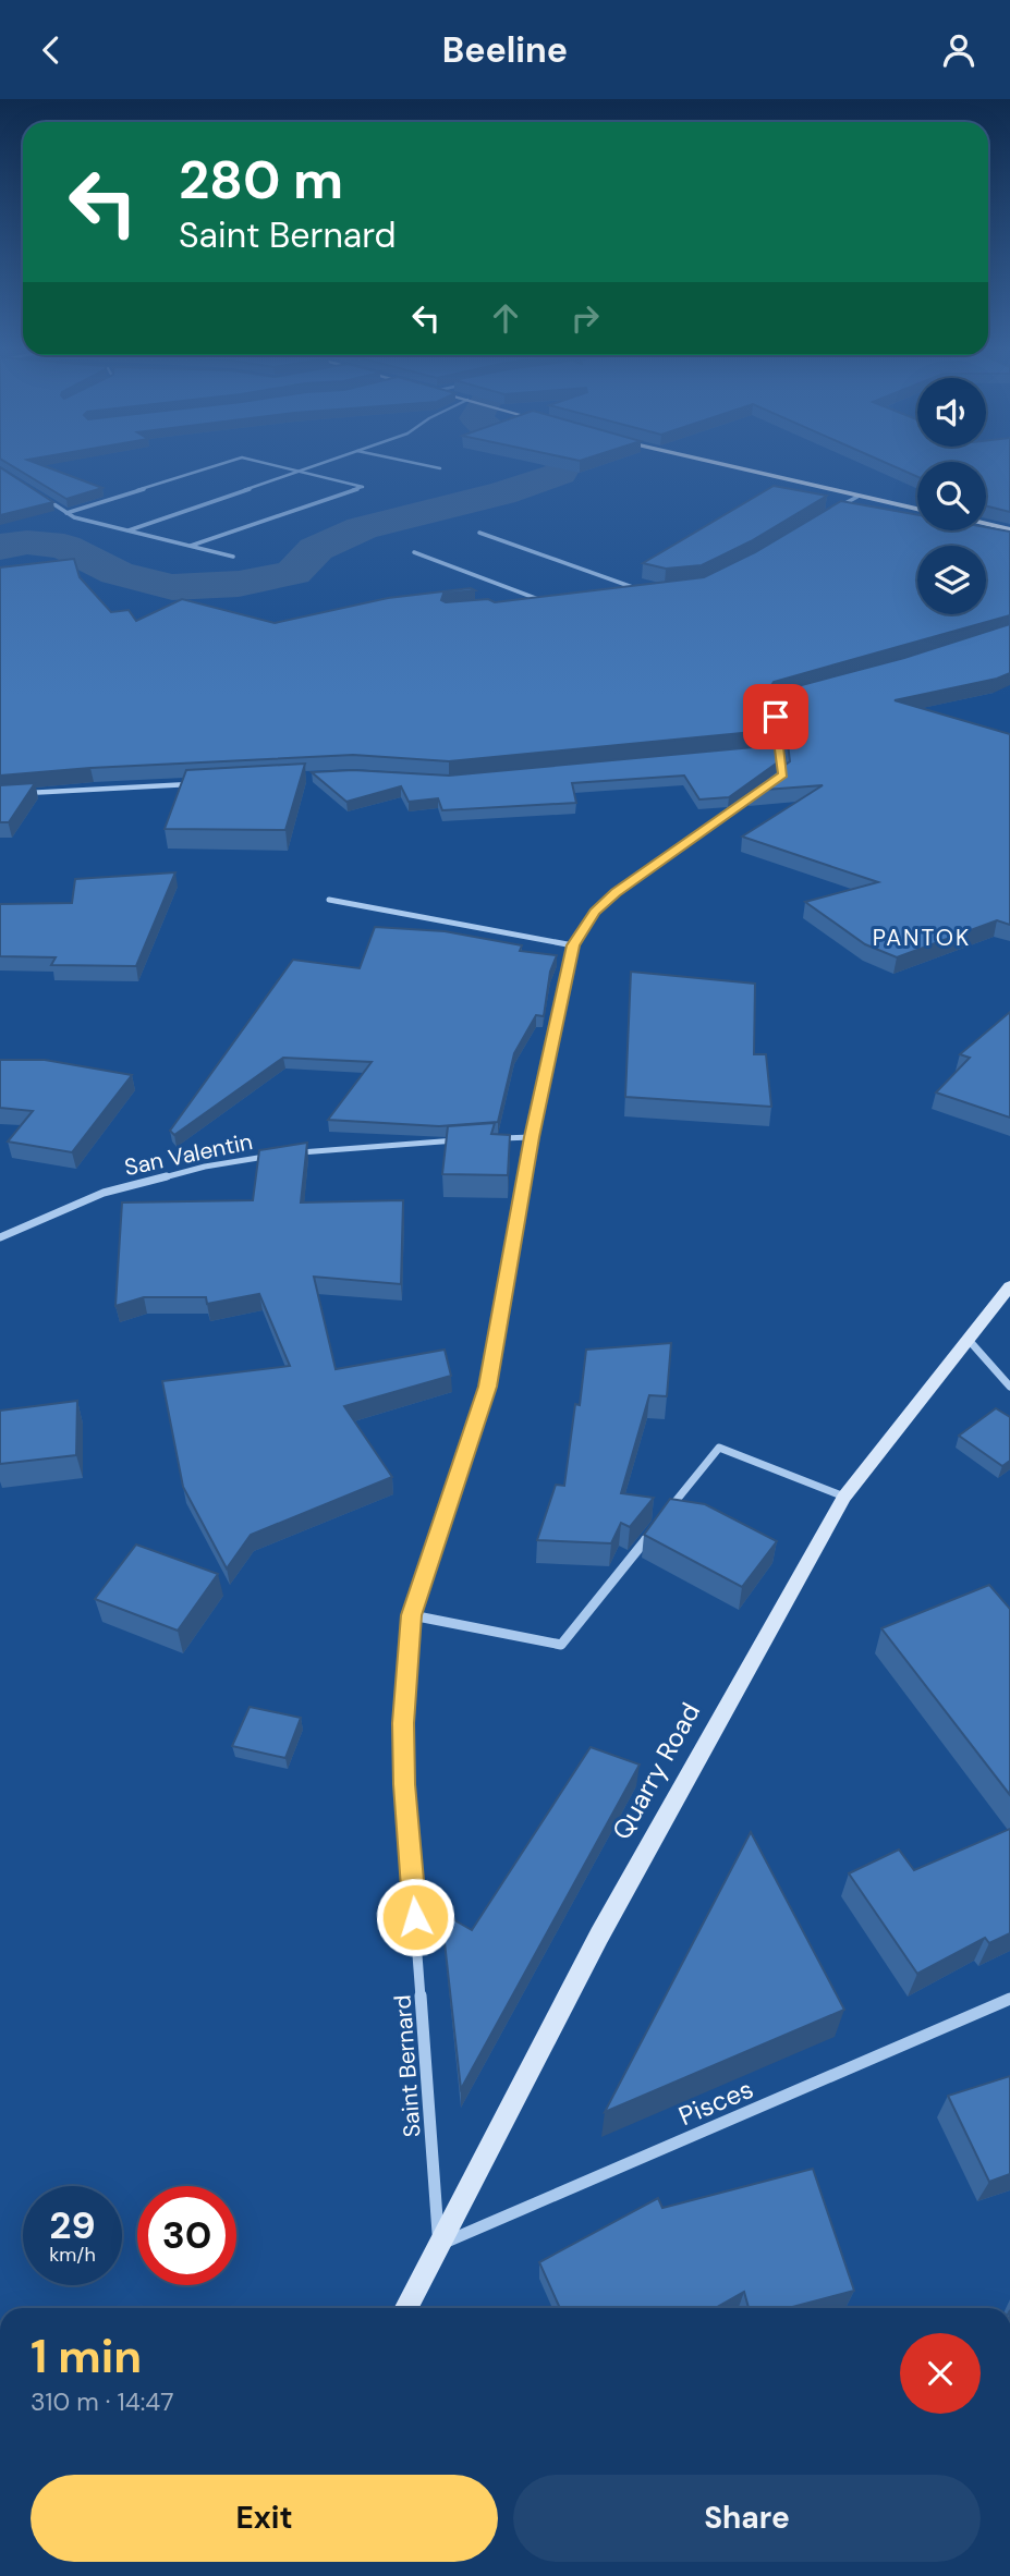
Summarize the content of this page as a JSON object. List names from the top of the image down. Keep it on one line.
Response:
{"streets":{"street":["San Valentin","Quarry Road","Saint Bernard","Pisces"]},"crossings":[["Quarry Road","Saint Bernard"],["Quarry Road","Pisces"],["Saint Bernard","Pisces"]],"districts":["PANTOK"],"page":{"header":"Beeline","turn":["280 m","Saint Bernard"],"speed":"29 km/h","limit":"30","heading":["1 min","310 m · 14:47"],"buttons":["Exit","Share"]}}
